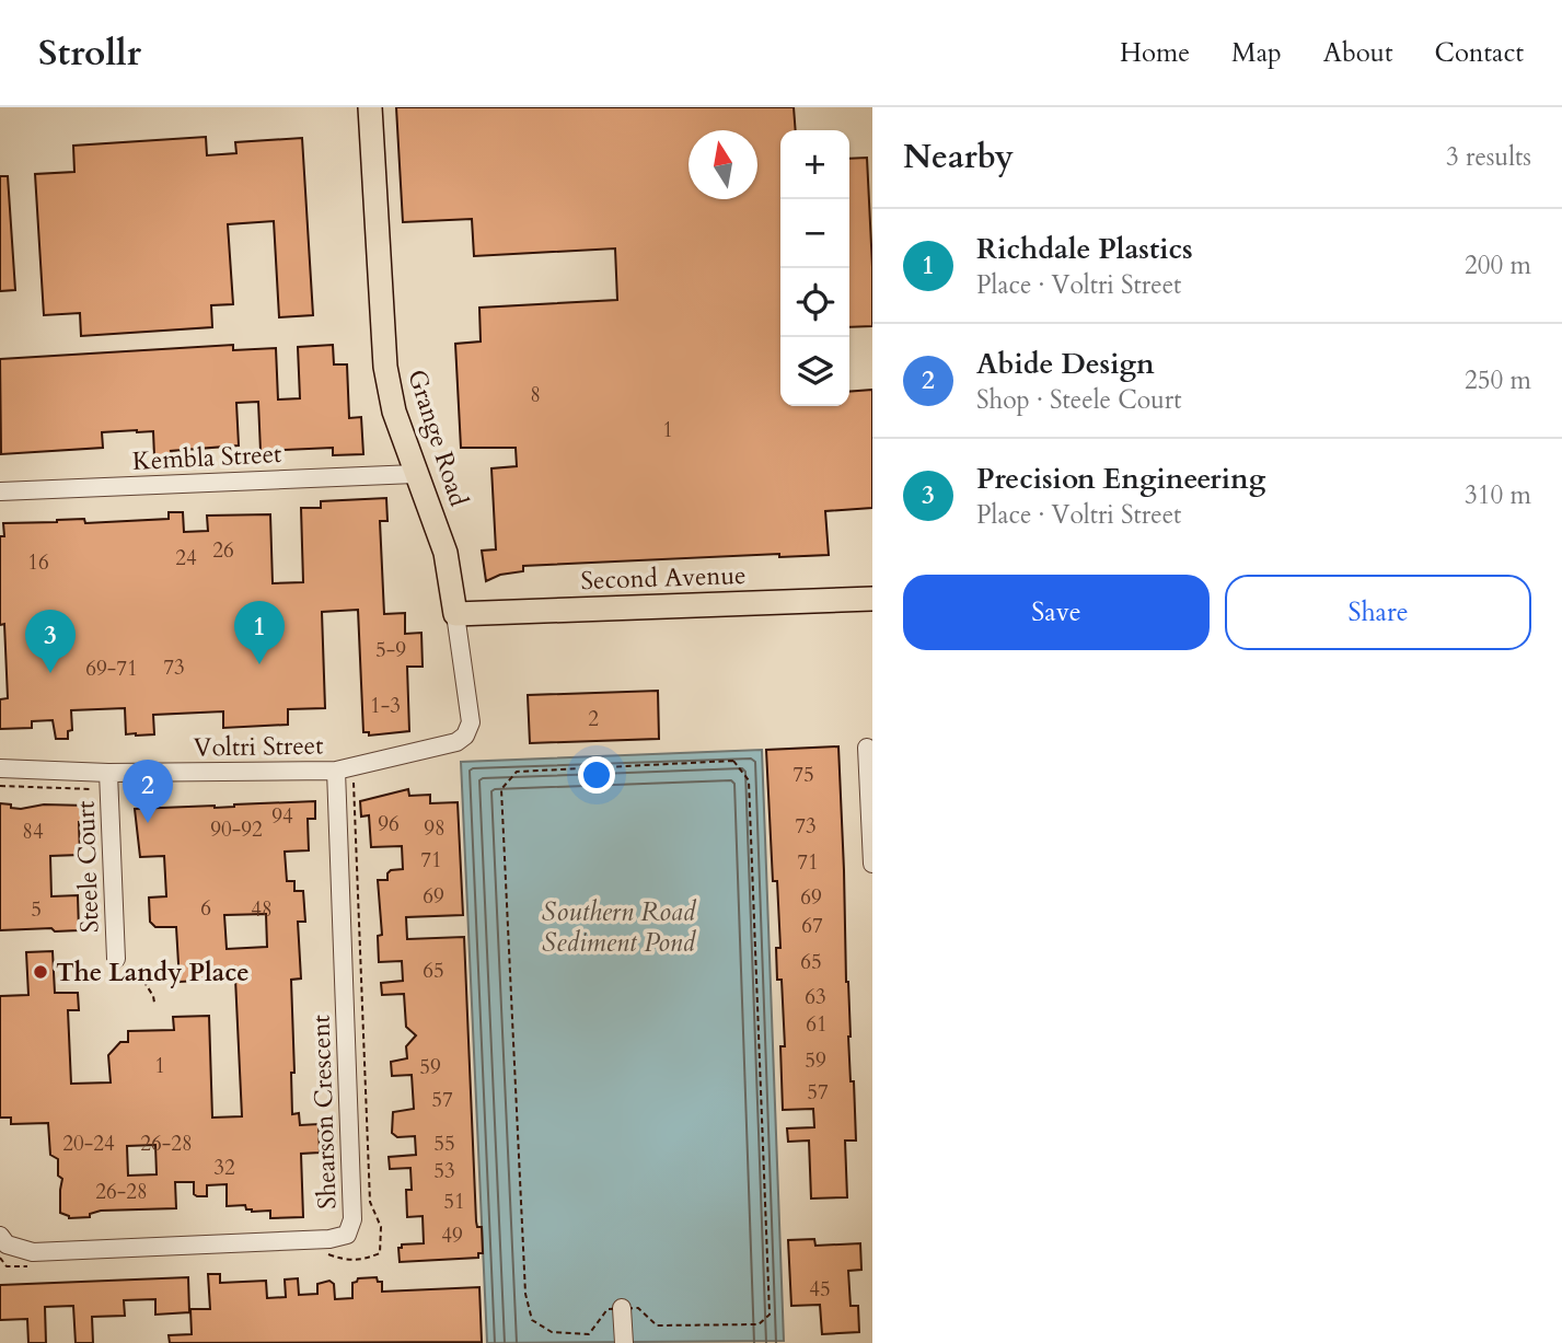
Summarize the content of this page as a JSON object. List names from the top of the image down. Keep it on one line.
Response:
{"streets":{"main road":["Grange Road","Second Avenue"],"street":["Kembla Street","Voltri Street","Steele Court","Shearson Crescent"]},"crossings":[["Grange Road","Kembla Street"],["Grange Road","Second Avenue"],["Grange Road","Voltri Street"],["Voltri Street","Steele Court"],["Voltri Street","Shearson Crescent"]],"water":["Southern Road Sediment Pond"],"places":["The Landy Place"],"house_numbers":["8","1","26","24","16","5-9","73","69-71","1-3","2","75","94","96","73","98","90-92","84","71","71","69","69","6","5","48","67","65","65","63","61","59","1","59","57","57","20-24","26-28","55","32","53","26-28","51","49","45"],"north":"top","page":{"header":"Strollr","nav":["Home","Map","About","Contact"],"heading":["Nearby","3 results"],"map_buttons":["+","−"],"list":[{"mark":"1","name":"Richdale Plastics","note":"Place · Voltri Street","value":"200 m"},{"mark":"2","name":"Abide Design","note":"Shop · Steele Court","value":"250 m"},{"mark":"3","name":"Precision Engineering","note":"Place · Voltri Street","value":"310 m"}],"buttons":["Save","Share"],"pins":["1","3","2"]}}
